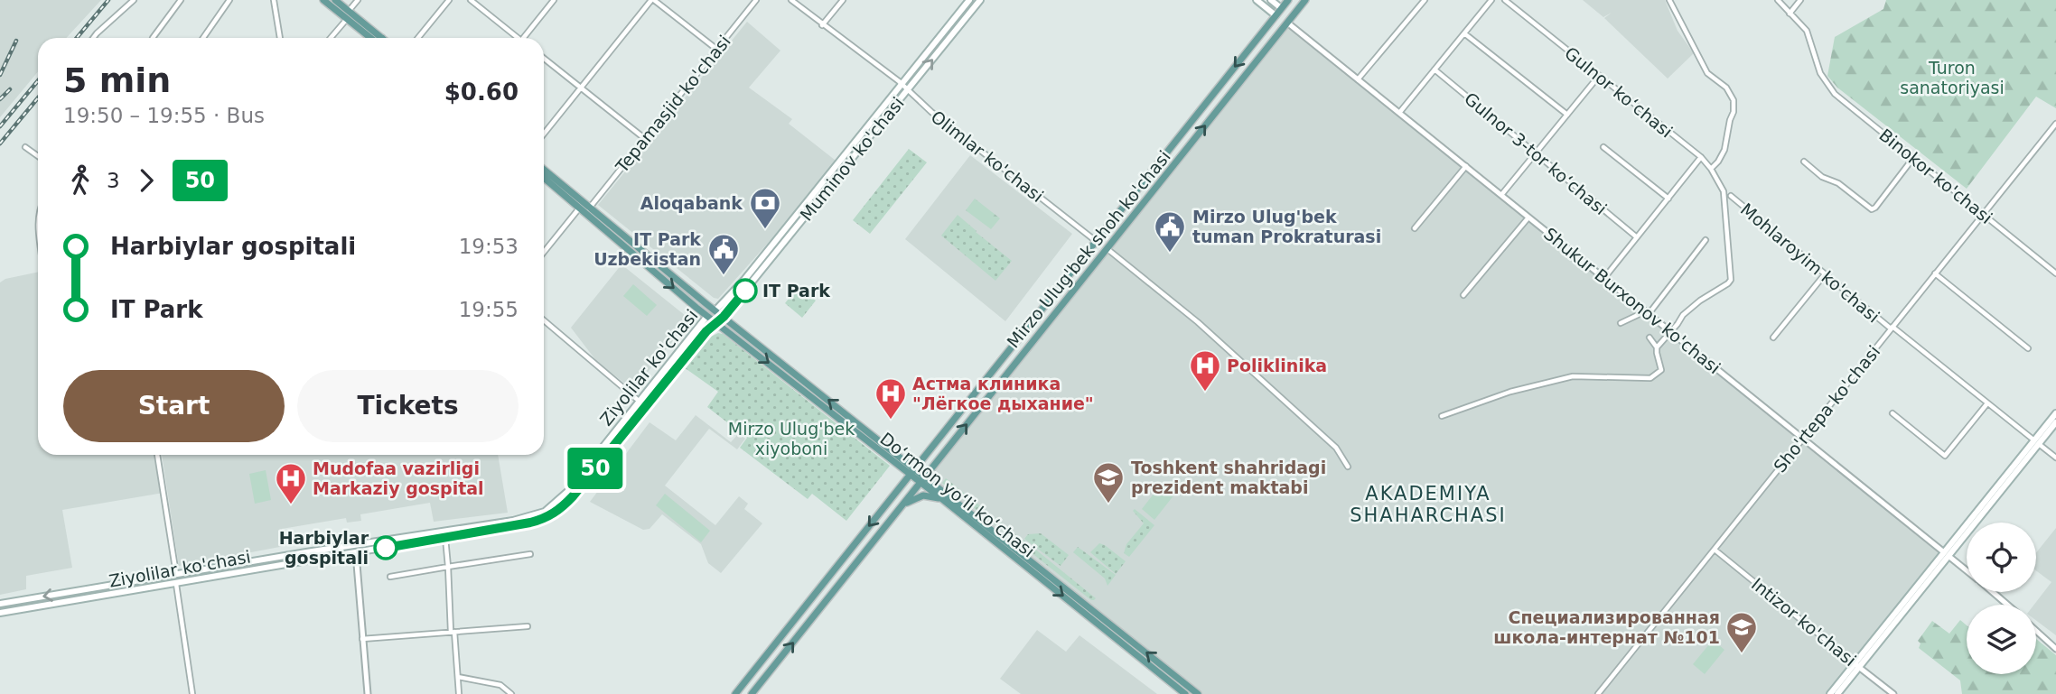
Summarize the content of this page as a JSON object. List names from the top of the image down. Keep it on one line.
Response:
{"streets":{"main road":["Muminov ko'chasi","Mirzo Ulug'bek shoh ko'chasi","Ziyolilar ko'chasi","Do‘rmon yo‘li ko‘chasi"],"street":["Gulnor koʻchasi","Tepamasjid ko'chasi","Gulnor 3-tor koʻchasi","Olimlar ko'chasi","Binokor ko'chasi","Mohlaroyim ko'chasi","Shukur Burxonov ko'chasi","Sho'rtepa ko'chasi","Intizor ko'chasi"]},"crossings":[["Gulnor koʻchasi","Shukur Burxonov ko'chasi"],["Tepamasjid ko'chasi","Do‘rmon yo‘li ko‘chasi"],["Olimlar ko'chasi","Muminov ko'chasi"],["Olimlar ko'chasi","Mirzo Ulug'bek shoh ko'chasi"],["Muminov ko'chasi","Ziyolilar ko'chasi"],["Muminov ko'chasi","Do‘rmon yo‘li ko‘chasi"],["Binokor ko'chasi","Sho'rtepa ko'chasi"],["Mirzo Ulug'bek shoh ko'chasi","Shukur Burxonov ko'chasi"],["Mirzo Ulug'bek shoh ko'chasi","Do‘rmon yo‘li ko‘chasi"],["Mohlaroyim ko'chasi","Sho'rtepa ko'chasi"],["Shukur Burxonov ko'chasi","Sho'rtepa ko'chasi"],["Ziyolilar ko'chasi","Do‘rmon yo‘li ko‘chasi"],["Sho'rtepa ko'chasi","Intizor ko'chasi"]],"districts":["AKADEMIYA SHAHARCHASI"],"parks":["Turon sanatoriyasi","Mirzo Ulug'bek xiyoboni"],"places":{"bank":["Aloqabank"],"public building":["Mirzo Ulug'bek tuman Prokraturasi","IT Park Uzbekistan"],"other":["IT Park","Harbiylar gospitali"],"hospital":["Poliklinika","Астма клиника \"Лёгкое дыхание\"","Mudofaa vazirligi Markaziy gospital"],"school or university":["Toshkent shahridagi prezident maktabi","Специализированная школа-интернат №101"]},"lines":["bus line 50"],"page":{"on_map":"50","heading":["5 min","19:50 – 19:55 · Bus","$0.60"],"legs":["3","50"],"list":[{"name":"Harbiylar gospitali","value":"19:53"},{"name":"IT Park","value":"19:55"}],"buttons":["Start","Tickets"]}}
